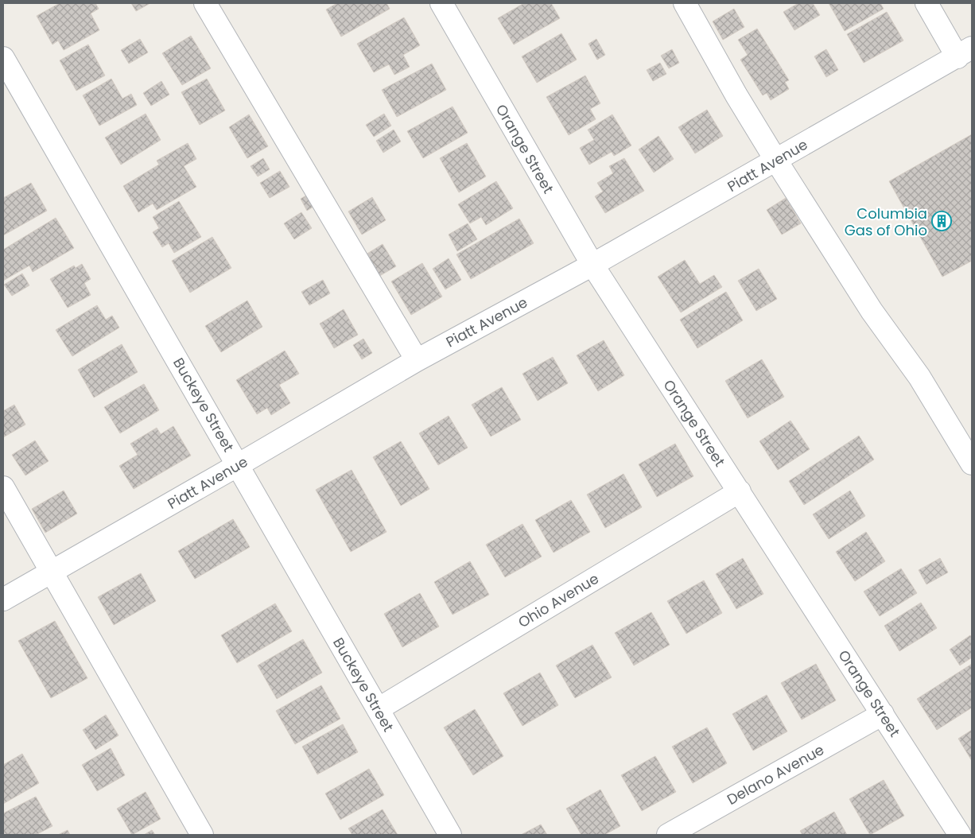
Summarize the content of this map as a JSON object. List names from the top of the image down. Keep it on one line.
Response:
{"streets":{"street":["Orange Street","Piatt Avenue","Buckeye Street","Ohio Avenue","Delano Avenue"]},"crossings":[["Orange Street","Piatt Avenue"],["Orange Street","Ohio Avenue"],["Orange Street","Delano Avenue"],["Piatt Avenue","Buckeye Street"],["Buckeye Street","Ohio Avenue"]],"places":{"building":["Columbia Gas of Ohio"]}}
